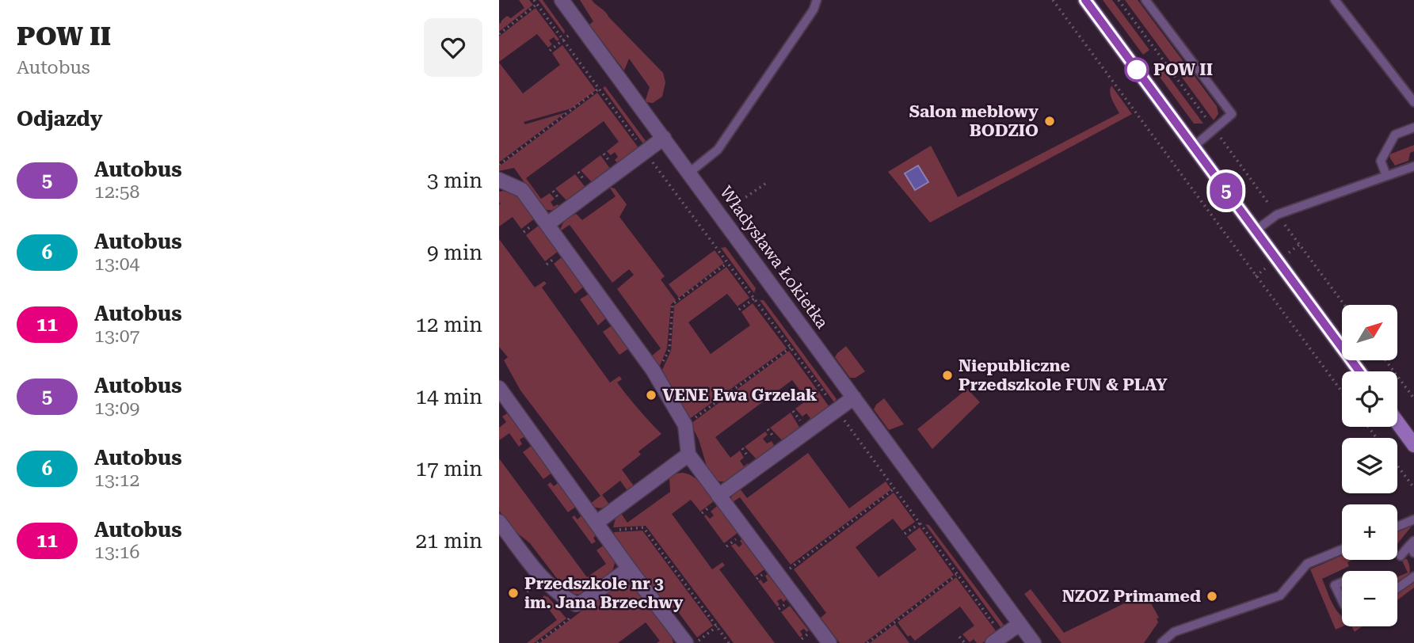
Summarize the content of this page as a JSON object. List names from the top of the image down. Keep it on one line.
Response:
{"streets":{"street":["Władysława Łokietka"]},"places":["POW II","Salon meblowy BODZIO","Niepubliczne Przedszkole FUN & PLAY","VENE Ewa Grzelak","Przedszkole nr 3 im. Jana Brzechwy","NZOZ Primamed"],"lines":["bus line 5"],"north":"top right","page":{"heading":[["POW II","Autobus"],"Odjazdy"],"on_map":"5","list":[{"mark":"5","name":"Autobus","note":"12:58","value":"3 min"},{"mark":"6","name":"Autobus","note":"13:04","value":"9 min"},{"mark":"11","name":"Autobus","note":"13:07","value":"12 min"},{"mark":"5","name":"Autobus","note":"13:09","value":"14 min"},{"mark":"6","name":"Autobus","note":"13:12","value":"17 min"},{"mark":"11","name":"Autobus","note":"13:16","value":"21 min"}],"map_buttons":["+","−"]}}
